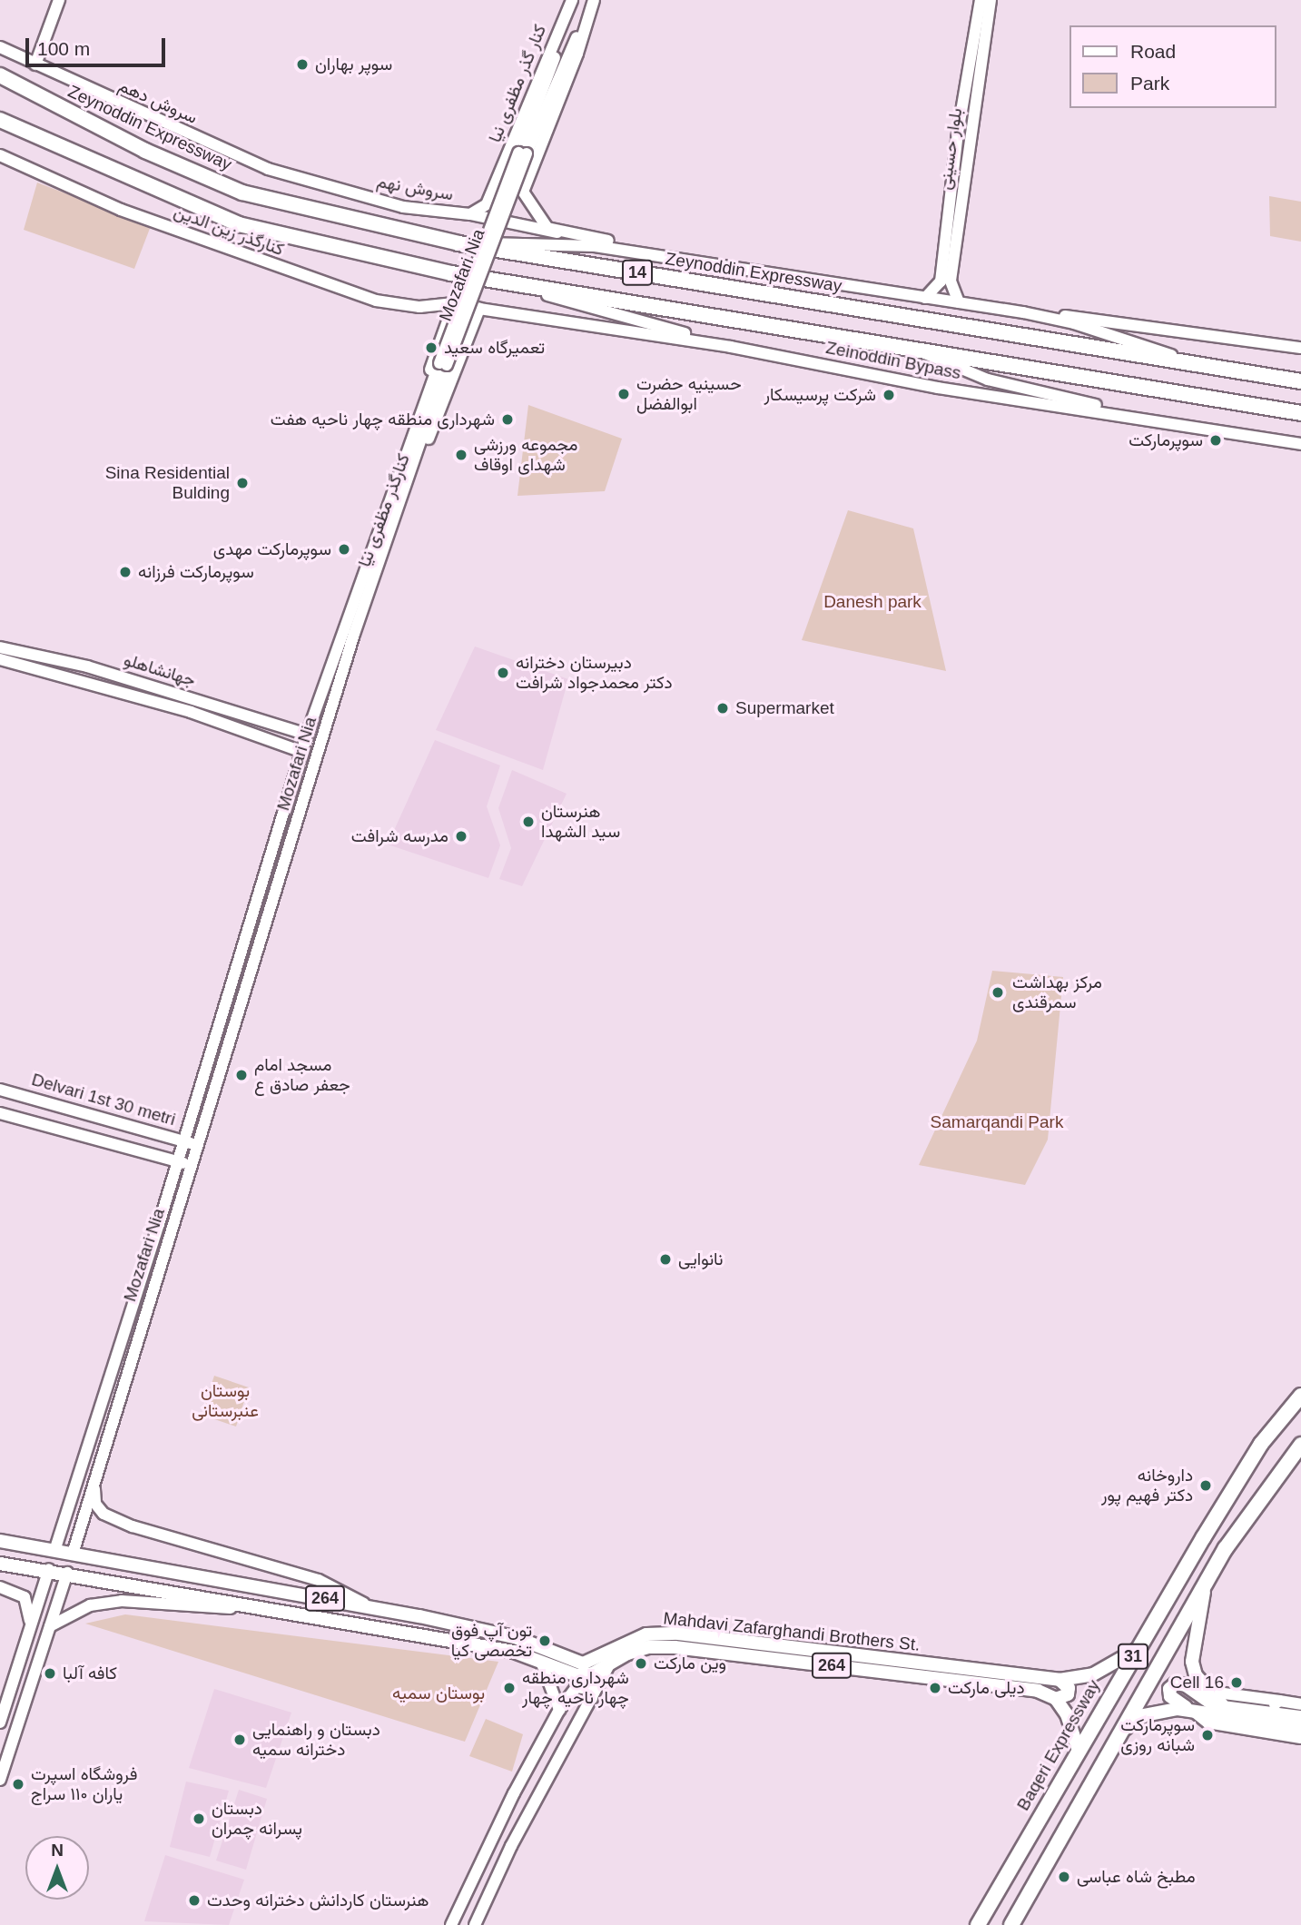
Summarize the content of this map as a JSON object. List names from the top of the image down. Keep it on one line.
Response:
{"streets":{"highway":["Zeynoddin Expressway","14","31","Baqeri Expressway"],"main road":["کنار گذر مظفری نیا","سروش دهم","بلوار حسینی","سروش نهم","کنارگذر زین الدین","Mozafari Nia","Zeinoddin Bypass","کنارگذر مظفری نیا","جهانشاهلو","Delvari 1st 30 metri","264","Mahdavi Zafarghandi Brothers St."]},"crossings":[["کنار گذر مظفری نیا","سروش نهم"],["کنار گذر مظفری نیا","Mozafari Nia"],["سروش دهم","سروش نهم"],["کنارگذر زین الدین","Zeinoddin Bypass"],["کنارگذر زین الدین","کنارگذر مظفری نیا"],["Mozafari Nia","کنارگذر مظفری نیا"],["Mozafari Nia","جهانشاهلو"],["Mozafari Nia","Delvari 1st 30 metri"],["Mozafari Nia","264"],["Mozafari Nia","Mahdavi Zafarghandi Brothers St."],["Zeinoddin Bypass","کنارگذر مظفری نیا"],["264","Mahdavi Zafarghandi Brothers St."],["Mahdavi Zafarghandi Brothers St.","Baqeri Expressway"]],"parks":["Danesh park","Samarqandi Park","بوستان عنبرستانی","بوستان سمیه"],"places":["سوپر بهاران","تعمیرگاه سعید","حسینیه حضرت ابوالفضل","شرکت پرسیسکار","شهرداری منطقه چهار ناحیه هفت","سوپرمارکت","مجموعه ورزشی شهدای اوقاف","Sina Residential Bulding","سوپرمارکت مهدی","سوپرمارکت فرزانه","دبیرستان دخترانه دکتر محمدجواد شرافت","Supermarket","هنرستان سید الشهدا","مدرسه شرافت","مرکز بهداشت سمرقندی","مسجد امام جعفر صادق ع","نانوایی","داروخانه دکتر فهیم پور","تون آپ فوق تخصصی کیا","وین مارکت","کافه آلبا","Cell 16","شهرداری منطقه چهار ناحیه چهار","دیلی مارکت","سوپرمارکت شبانه روزی","دبستان و راهنمایی دخترانه سمیه","فروشگاه اسپرت یاران ۱۱۰ سراج","دبستان پسرانه چمران","مطبخ شاه عباسی","هنرستان کاردانش دخترانه وحدت"],"legend":["Road","Park"],"scale_bar":"100 m","north":"top"}
